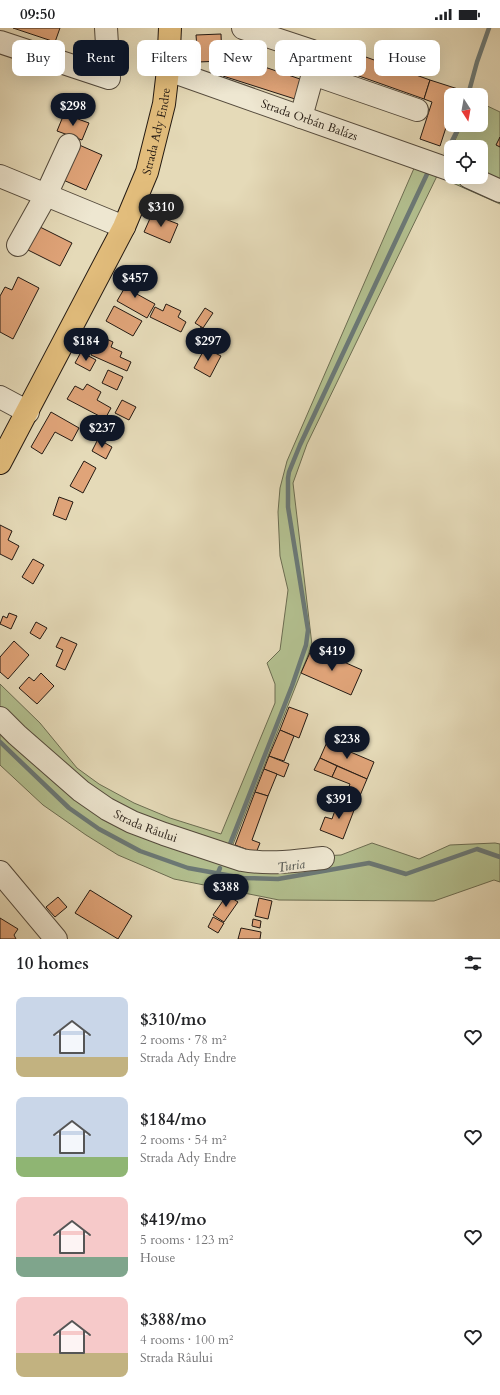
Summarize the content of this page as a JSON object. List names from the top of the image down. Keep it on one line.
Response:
{"streets":{"main road":["Strada Ady Endre"],"street":["Strada Orbán Balázs","Strada Râului"]},"water":["Turia"],"north":"bottom","page":{"status":"09:50","chip":["Buy","Rent","Filters","New","Apartment","House"],"price":["$298","$310","$457","$184","$297","$237","$419","$238","$391","$388"],"heading":"10 homes","list":[{"name":"$310/mo","note":"2 rooms · 78 m² · Strada Ady Endre"},{"name":"$184/mo","note":"2 rooms · 54 m² · Strada Ady Endre"},{"name":"$419/mo","note":"5 rooms · 123 m² · House"},{"name":"$388/mo","note":"4 rooms · 100 m² · Strada Râului"}]}}
